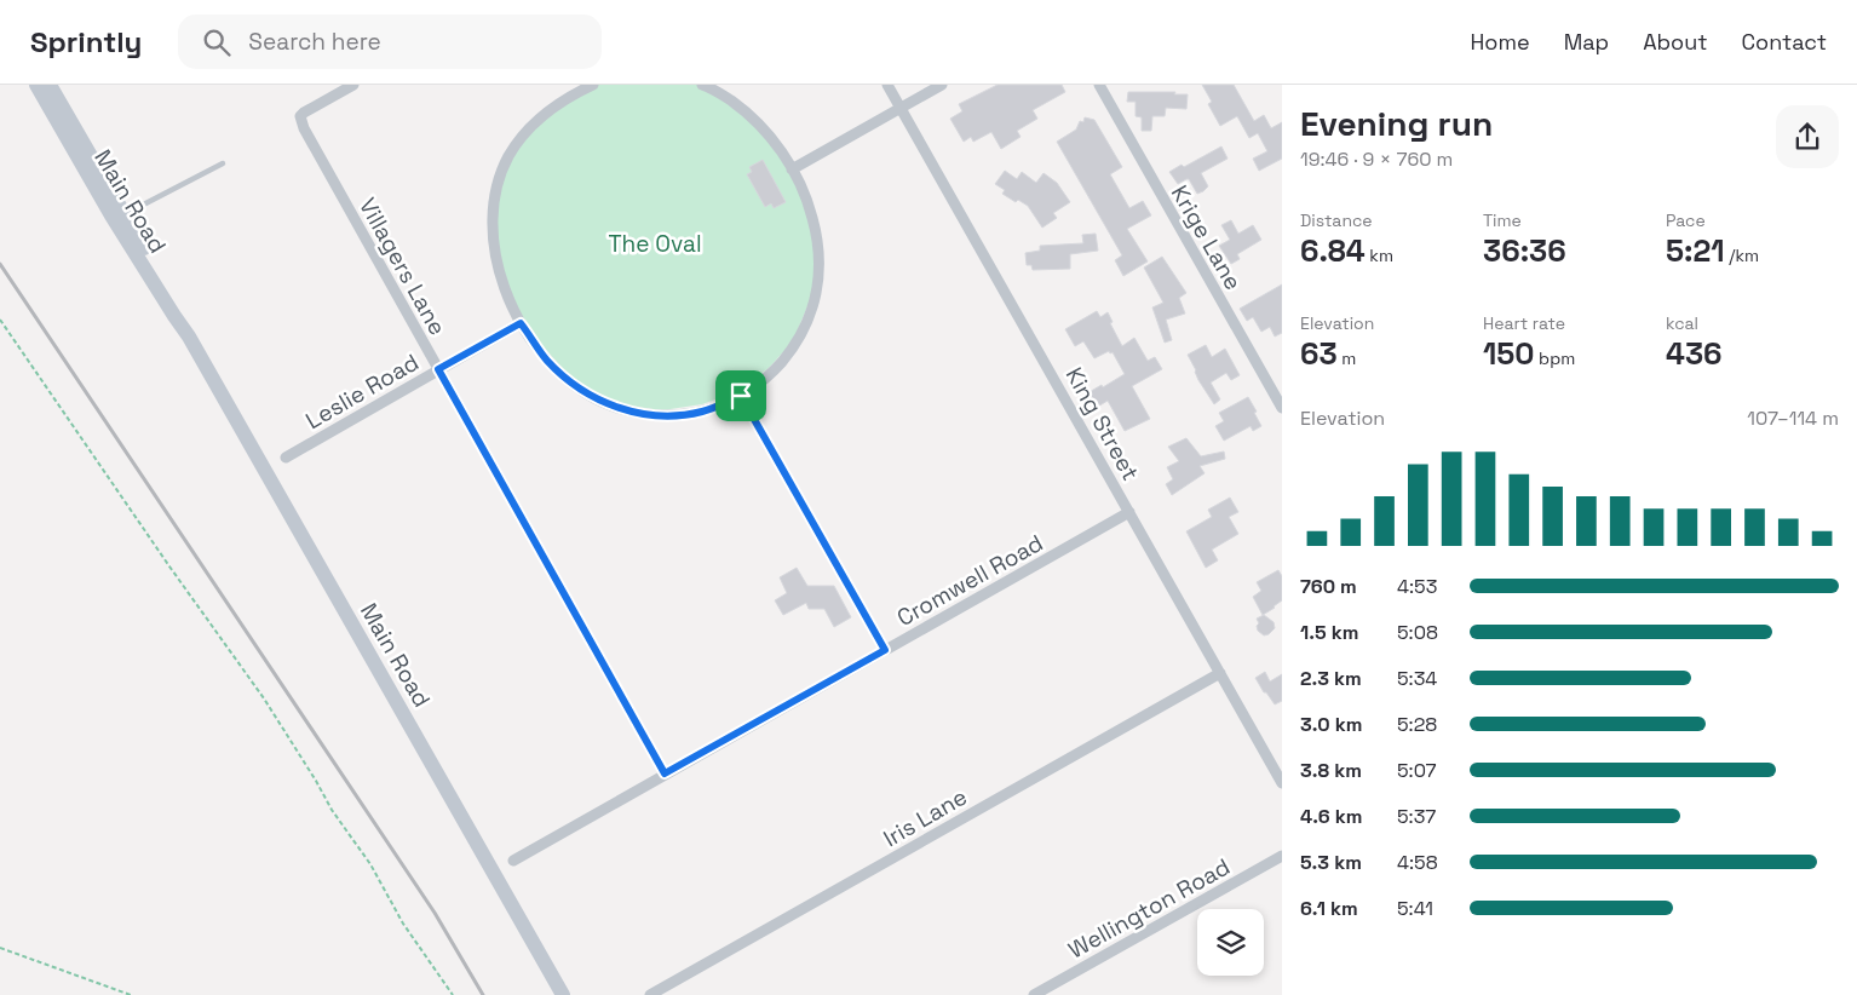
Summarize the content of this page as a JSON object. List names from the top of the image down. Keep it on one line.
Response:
{"streets":{"main road":["Main Road"],"street":["Krige Lane","Villagers Lane","Leslie Road","King Street","Cromwell Road","Iris Lane","Wellington Road"]},"crossings":[["Villagers Lane","Leslie Road"],["Villagers Lane","Cromwell Road"],["King Street","Cromwell Road"],["King Street","Iris Lane"]],"parks":["The Oval"],"page":{"header":"Sprintly","search":"Search here","nav":["Home","Map","About","Contact"],"heading":["Evening run","19:46 · 9 × 760 m"],"stats":[["Distance","6.84 km"],["Time","36:36"],["Pace","5:21 /km"],["Elevation","63 m"],["Heart rate","150 bpm"],["kcal","436"]],"chart":["Elevation","107–114 m"],"list":[{"name":"760 m","note":"4:53"},{"name":"1.5 km","note":"5:08"},{"name":"2.3 km","note":"5:34"},{"name":"3.0 km","note":"5:28"},{"name":"3.8 km","note":"5:07"},{"name":"4.6 km","note":"5:37"},{"name":"5.3 km","note":"4:58"},{"name":"6.1 km","note":"5:41"}]}}
